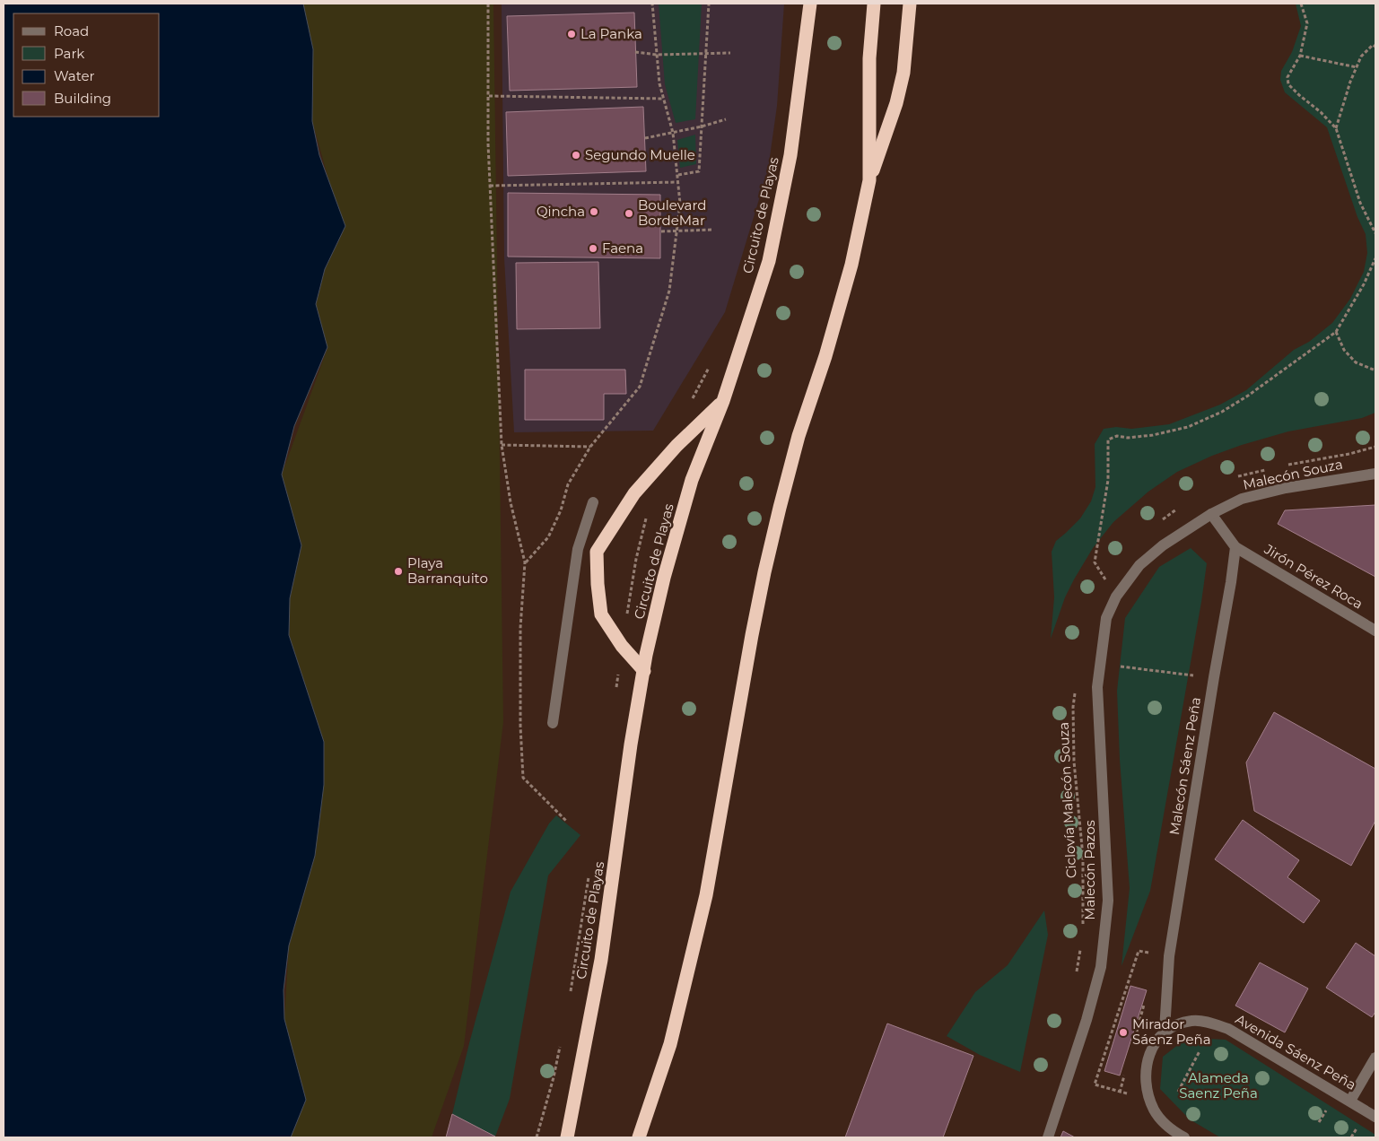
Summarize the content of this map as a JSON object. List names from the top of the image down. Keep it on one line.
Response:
{"streets":{"highway":["Circuito de Playas"],"street":["Malecón Souza","Jirón Pérez Roca","Malecón Sáenz Peña","Malecón Pazos","Avenida Sáenz Peña"],"path":["Ciclovía Malecón Souza"]},"crossings":[["Malecón Souza","Malecón Pazos"],["Jirón Pérez Roca","Malecón Sáenz Peña"],["Malecón Sáenz Peña","Avenida Sáenz Peña"]],"parks":["Alameda Saenz Peña"],"places":["La Panka","Segundo Muelle","Qincha","Boulevard BordeMar","Faena","Playa Barranquito","Mirador Sáenz Peña"],"legend":["Road","Park","Water","Building"]}
